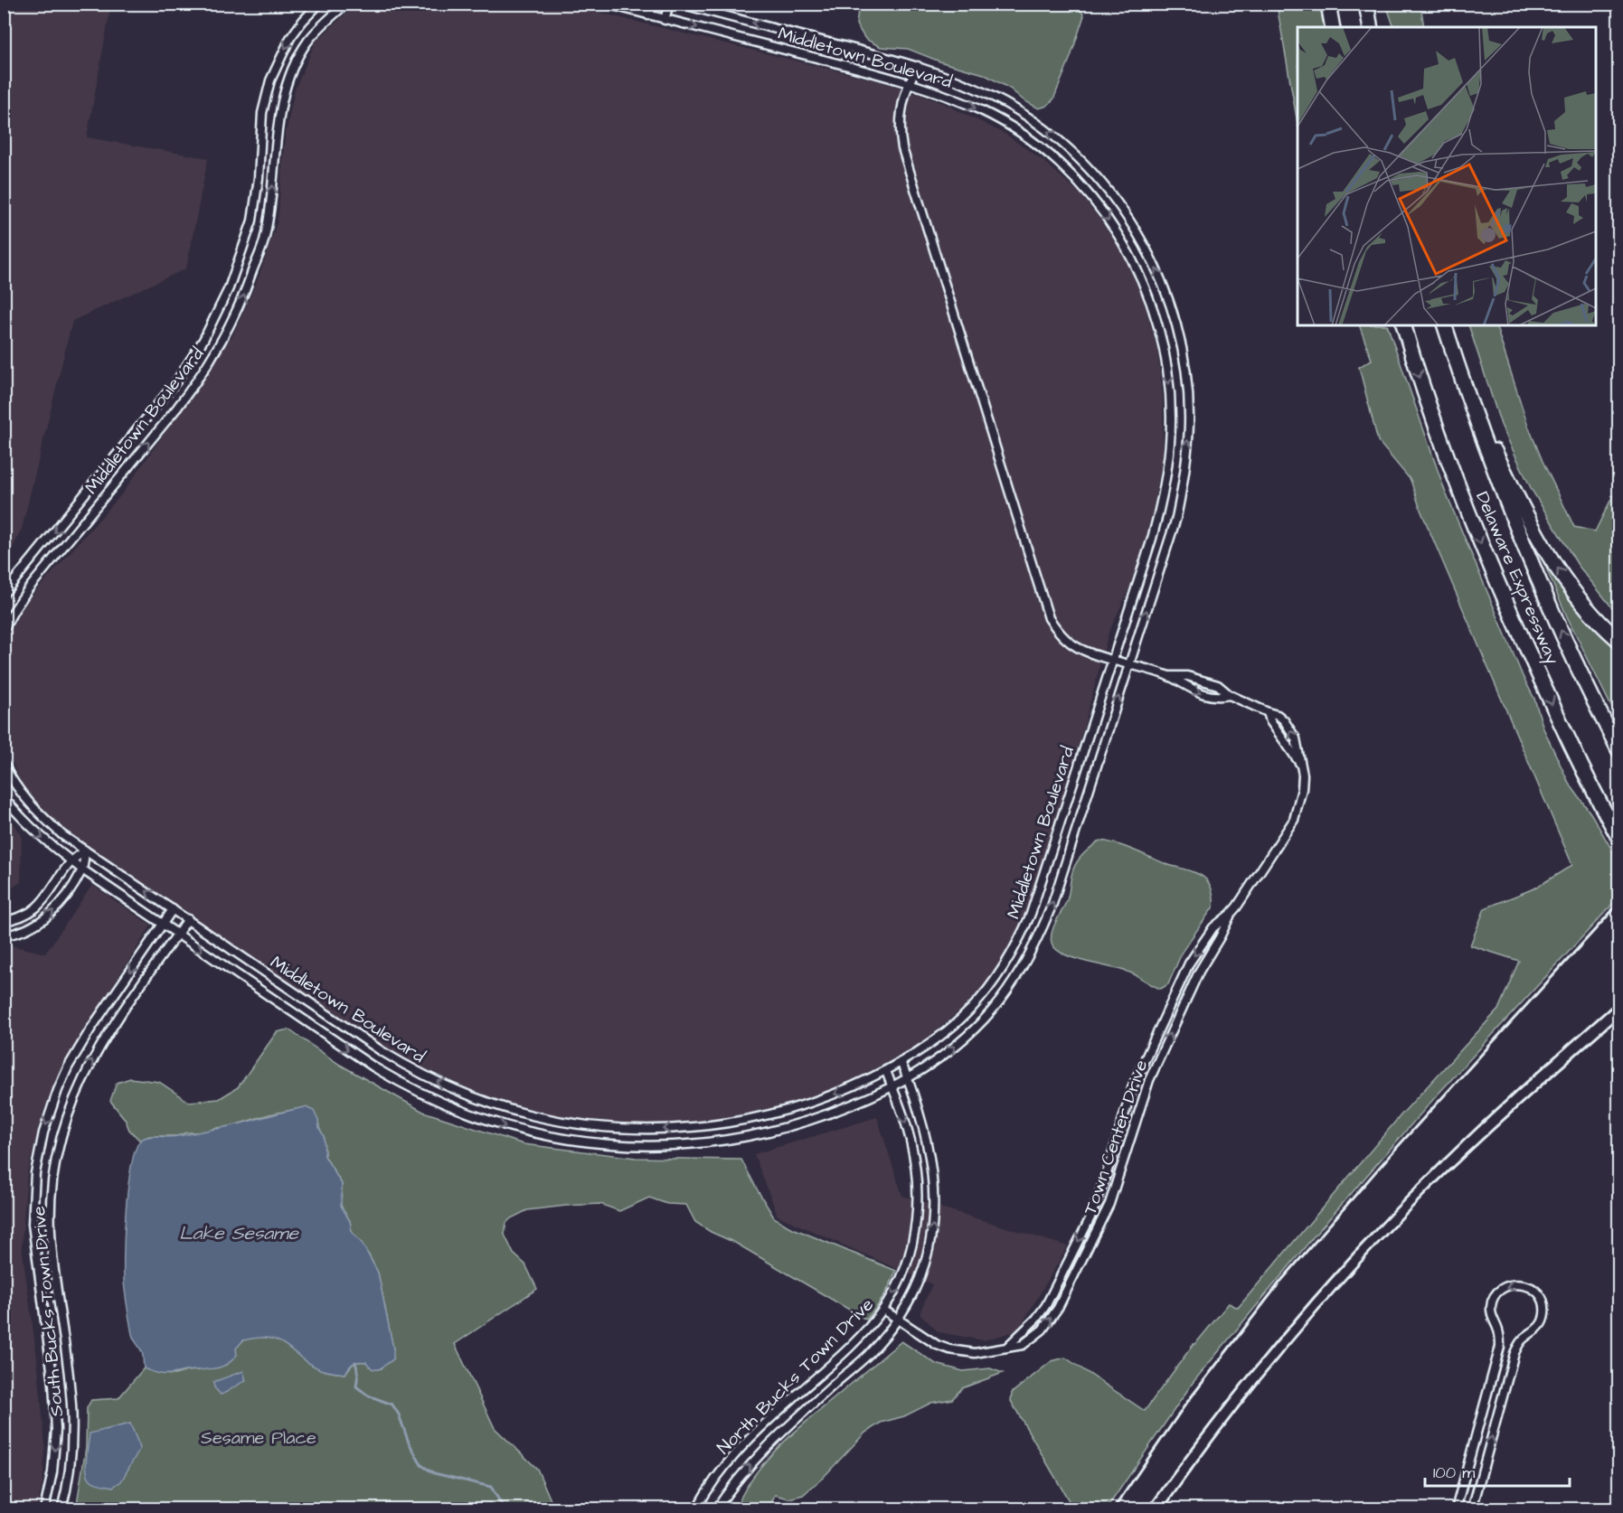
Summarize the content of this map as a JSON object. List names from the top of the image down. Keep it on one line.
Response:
{"streets":{"highway":["Delaware Expressway"],"street":["Middletown Boulevard","Town Center Drive","South Bucks Town Drive","North Bucks Town Drive"]},"crossings":[["Middletown Boulevard","Town Center Drive"],["Middletown Boulevard","South Bucks Town Drive"],["Middletown Boulevard","North Bucks Town Drive"],["Town Center Drive","North Bucks Town Drive"]],"water":["Lake Sesame"],"parks":["Sesame Place"],"scale_bar":"100 m"}
